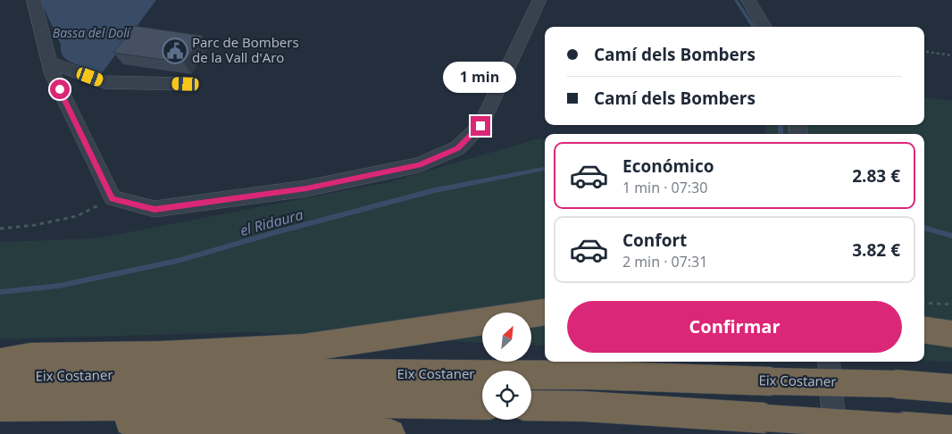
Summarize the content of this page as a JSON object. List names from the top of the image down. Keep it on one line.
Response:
{"streets":{"highway":["Eix Costaner"]},"water":["Bassa del Dolí","el Ridaura"],"places":{"public building":["Parc de Bombers de la Vall d'Aro"]},"north":"top right","page":{"banner":["Camí dels Bombers","Camí dels Bombers"],"bubble":"1 min","list":[{"name":"Económico","note":"1 min · 07:30","value":"2.83 €"},{"name":"Confort","note":"2 min · 07:31","value":"3.82 €"}],"buttons":"Confirmar"}}
